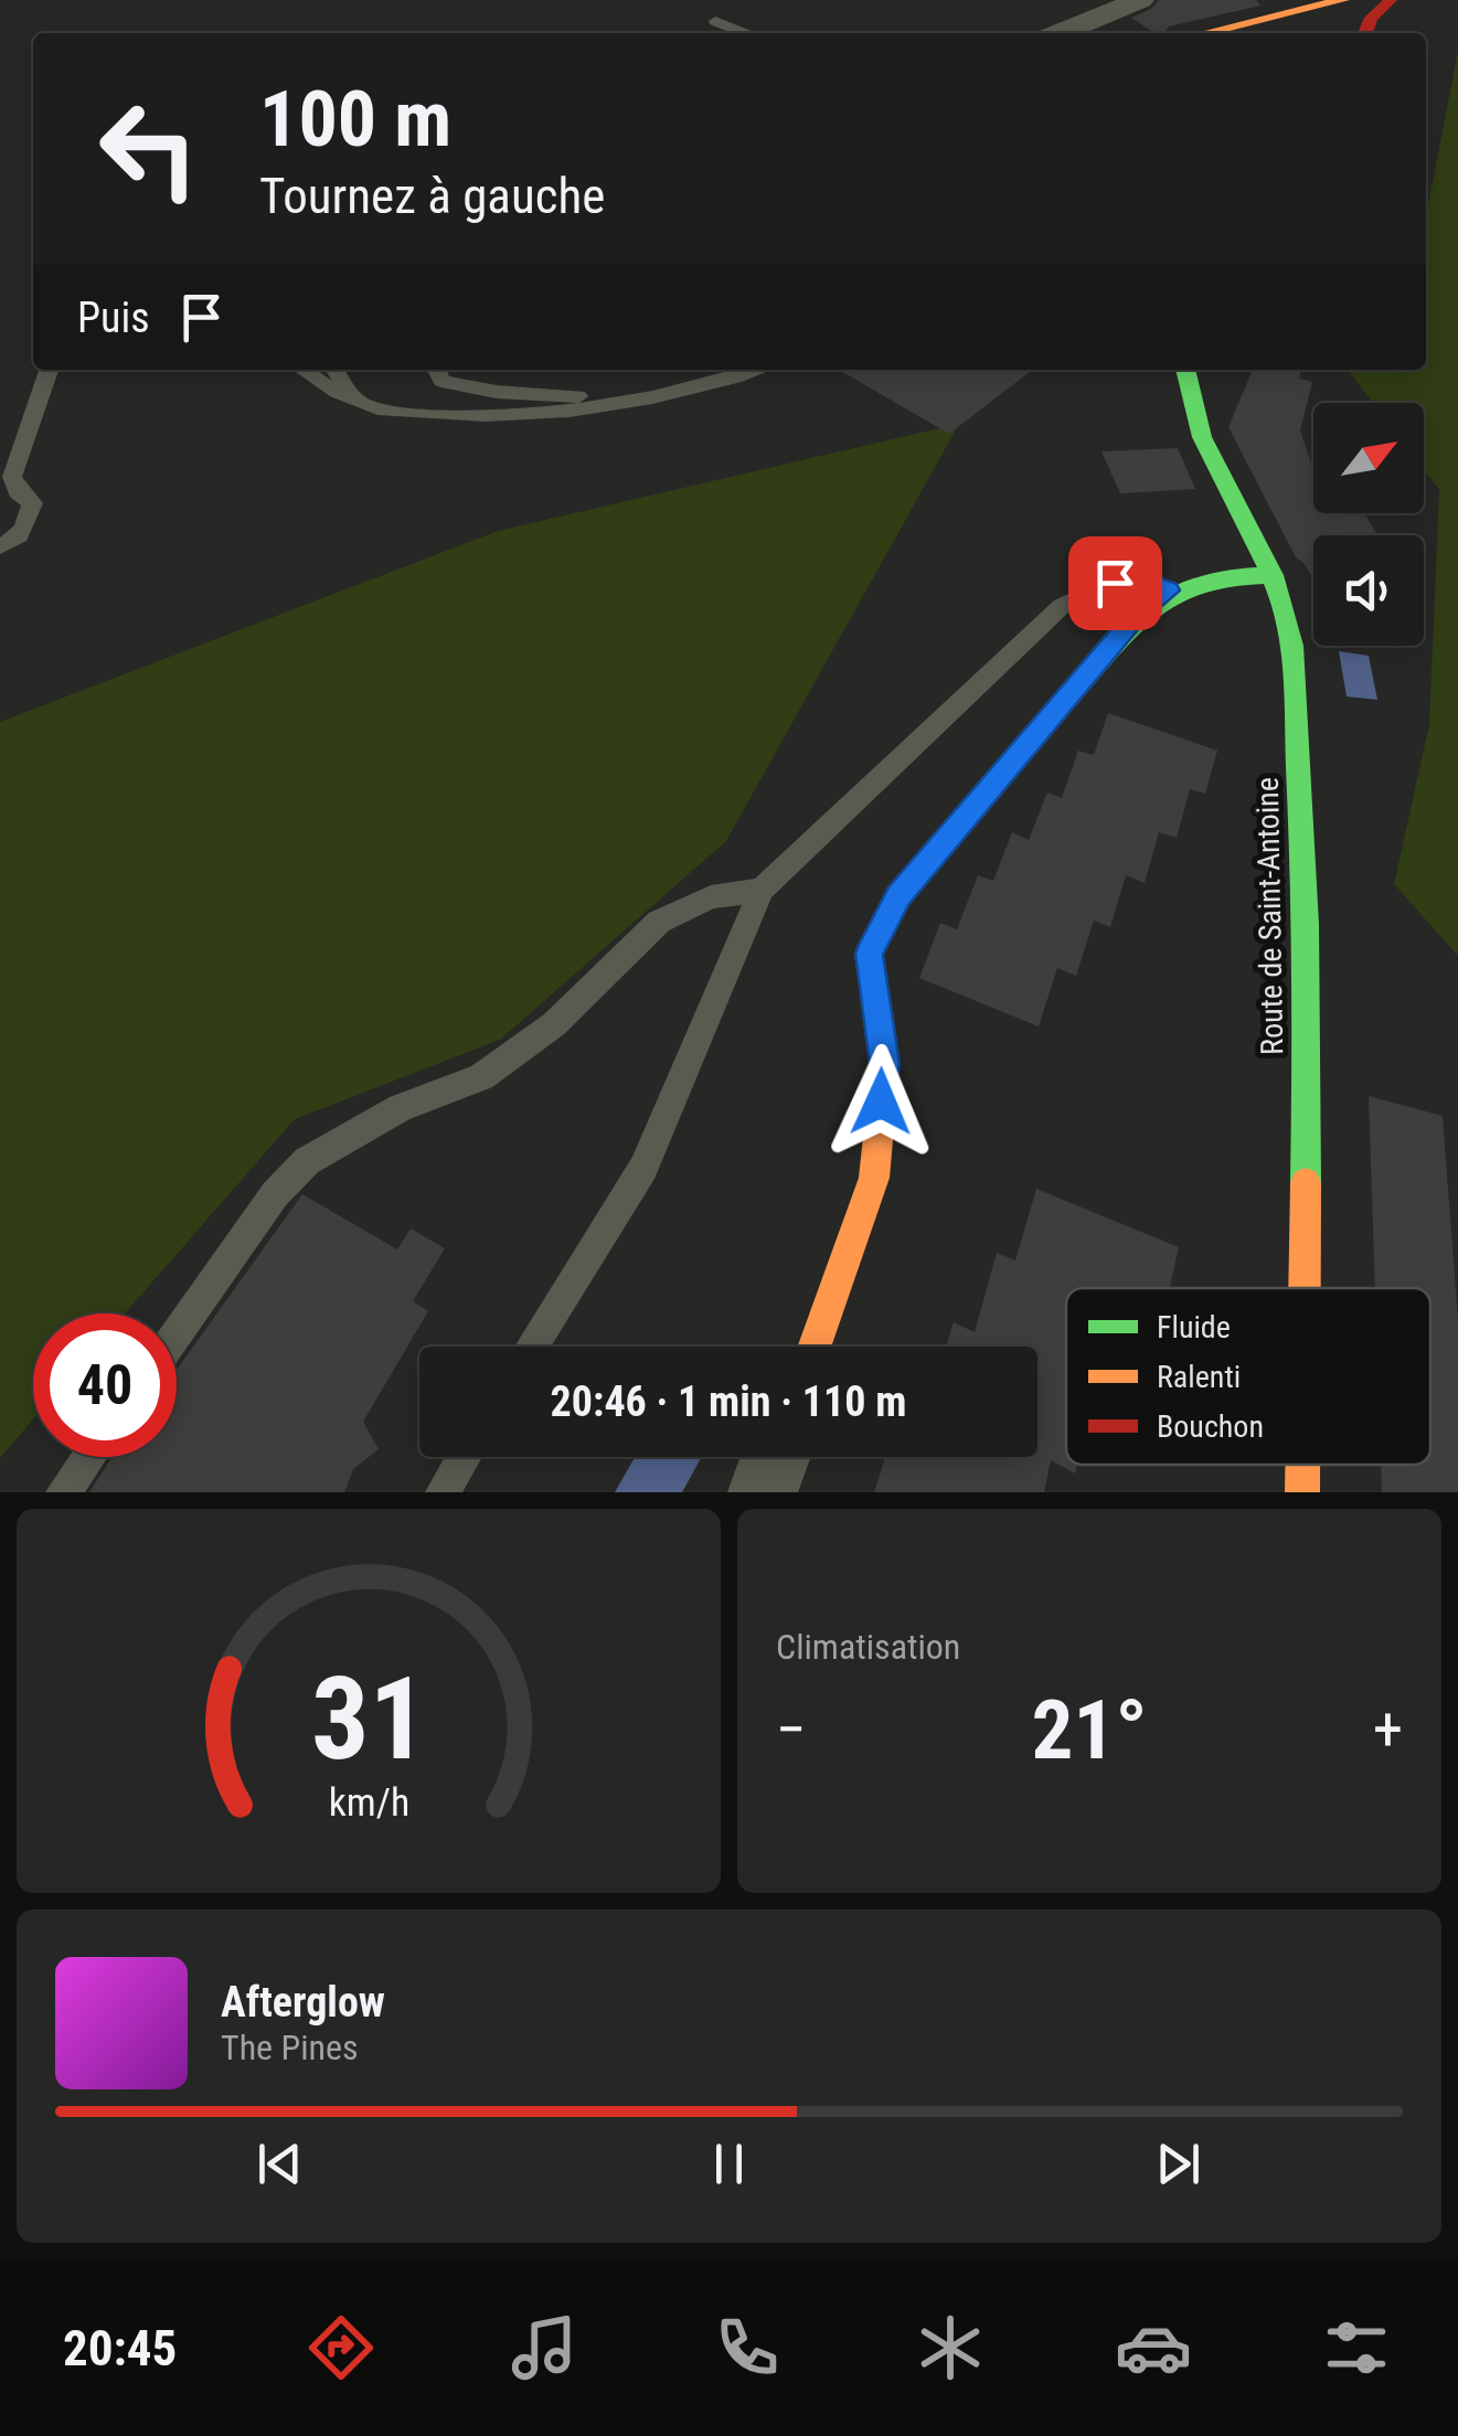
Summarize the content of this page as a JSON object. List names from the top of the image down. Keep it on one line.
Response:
{"streets":{"street":["Route de Saint-Antoine"]},"legend":["Fluide","Ralenti","Bouchon"],"north":"top right","page":{"turn":["100 m","Tournez à gauche"],"then":"Puis","limit":"40","trip":"20:46 · 1 min · 110 m","tile":"Climatisation","heat":["−","21°","+"],"song":["Afterglow","The Pines"],"tabs":"20:45","gauge":["31","km/h"]}}
